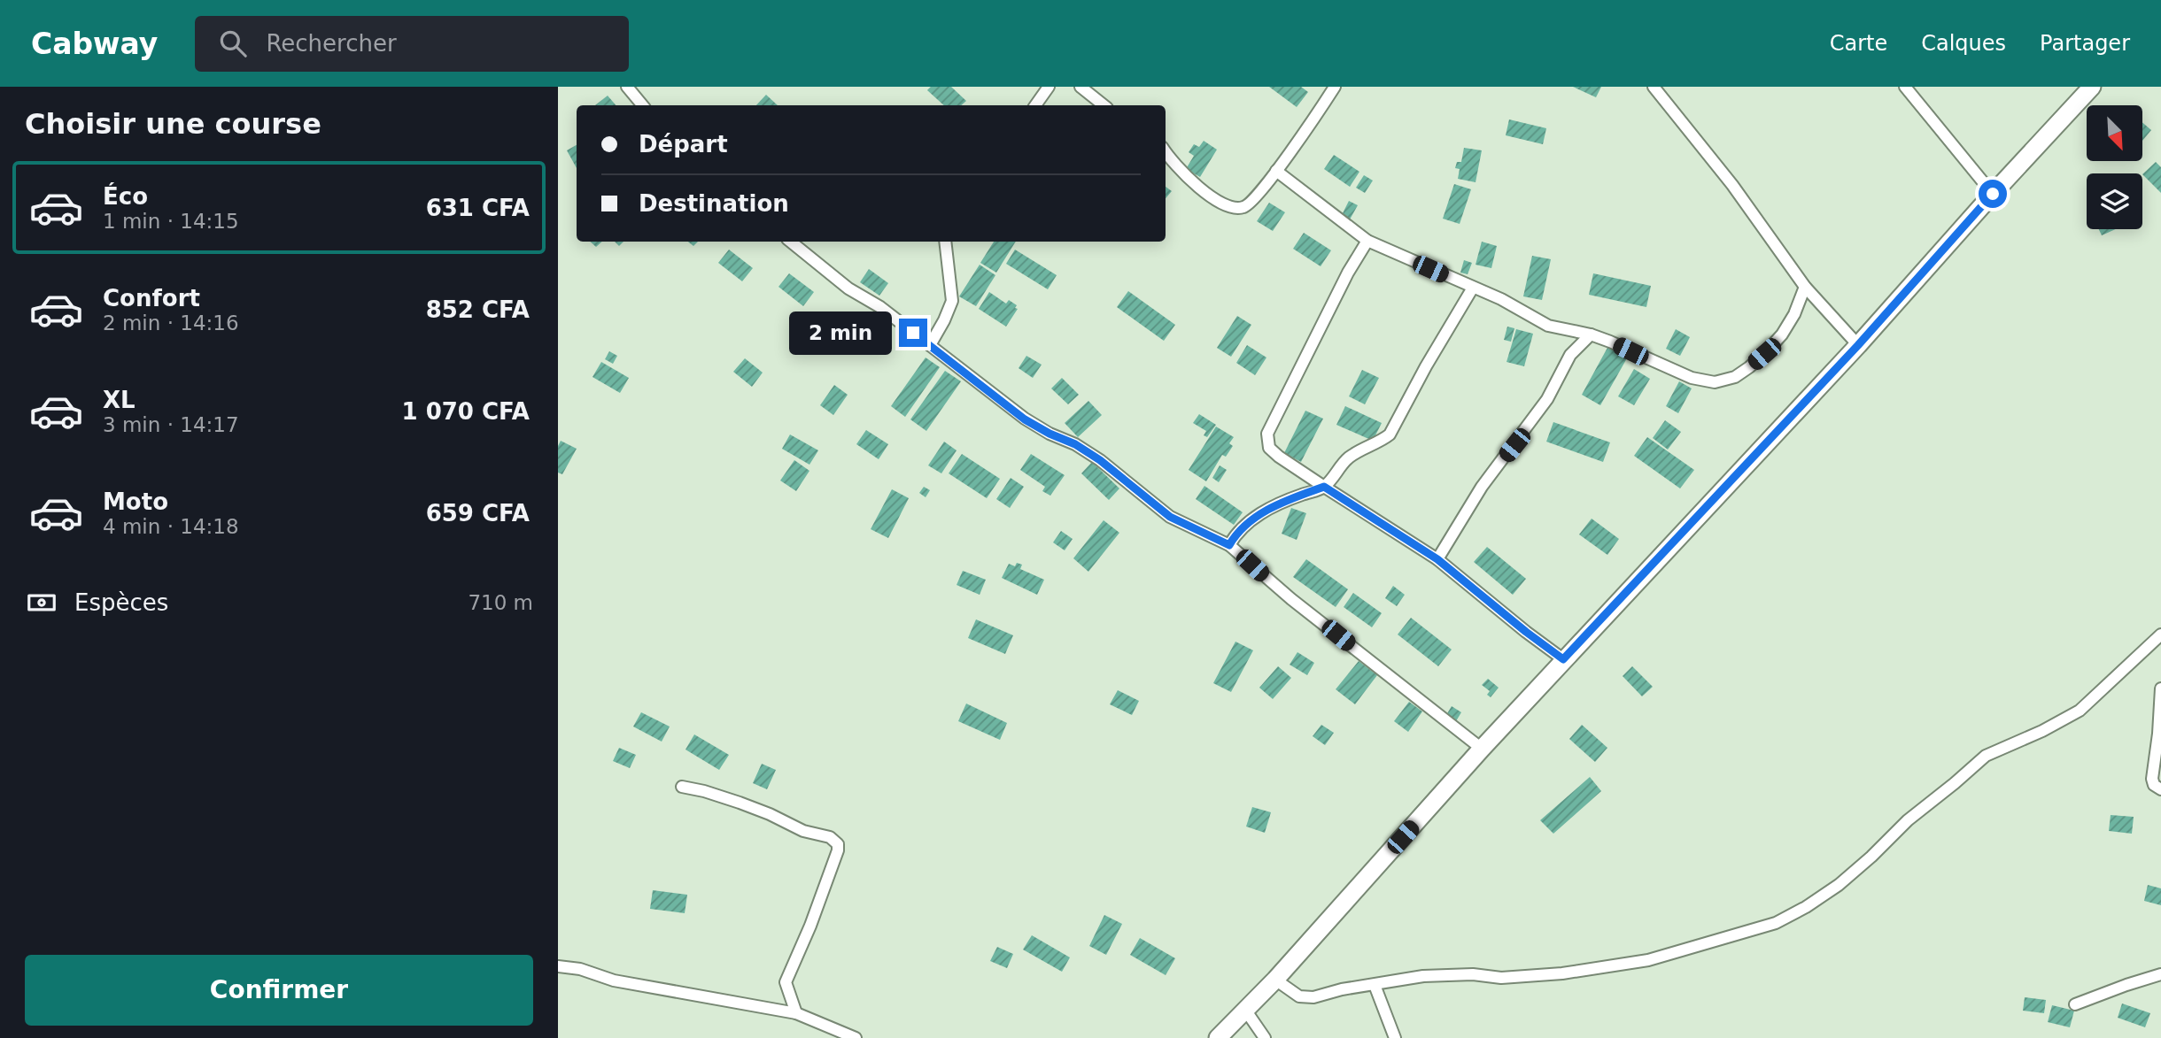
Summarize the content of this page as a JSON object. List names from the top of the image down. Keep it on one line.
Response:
{"north":"bottom right","page":{"header":"Cabway","search":"Rechercher","nav":["Carte","Calques","Partager"],"heading":"Choisir une course","banner":["Départ","Destination"],"list":[{"name":"Éco","note":"1 min · 14:15","value":"631 CFA"},{"name":"Confort","note":"2 min · 14:16","value":"852 CFA"},{"name":"XL","note":"3 min · 14:17","value":"1 070 CFA"},{"name":"Moto","note":"4 min · 14:18","value":"659 CFA"}],"bubble":"2 min","pay":["Espèces","710 m"],"buttons":"Confirmer"}}
